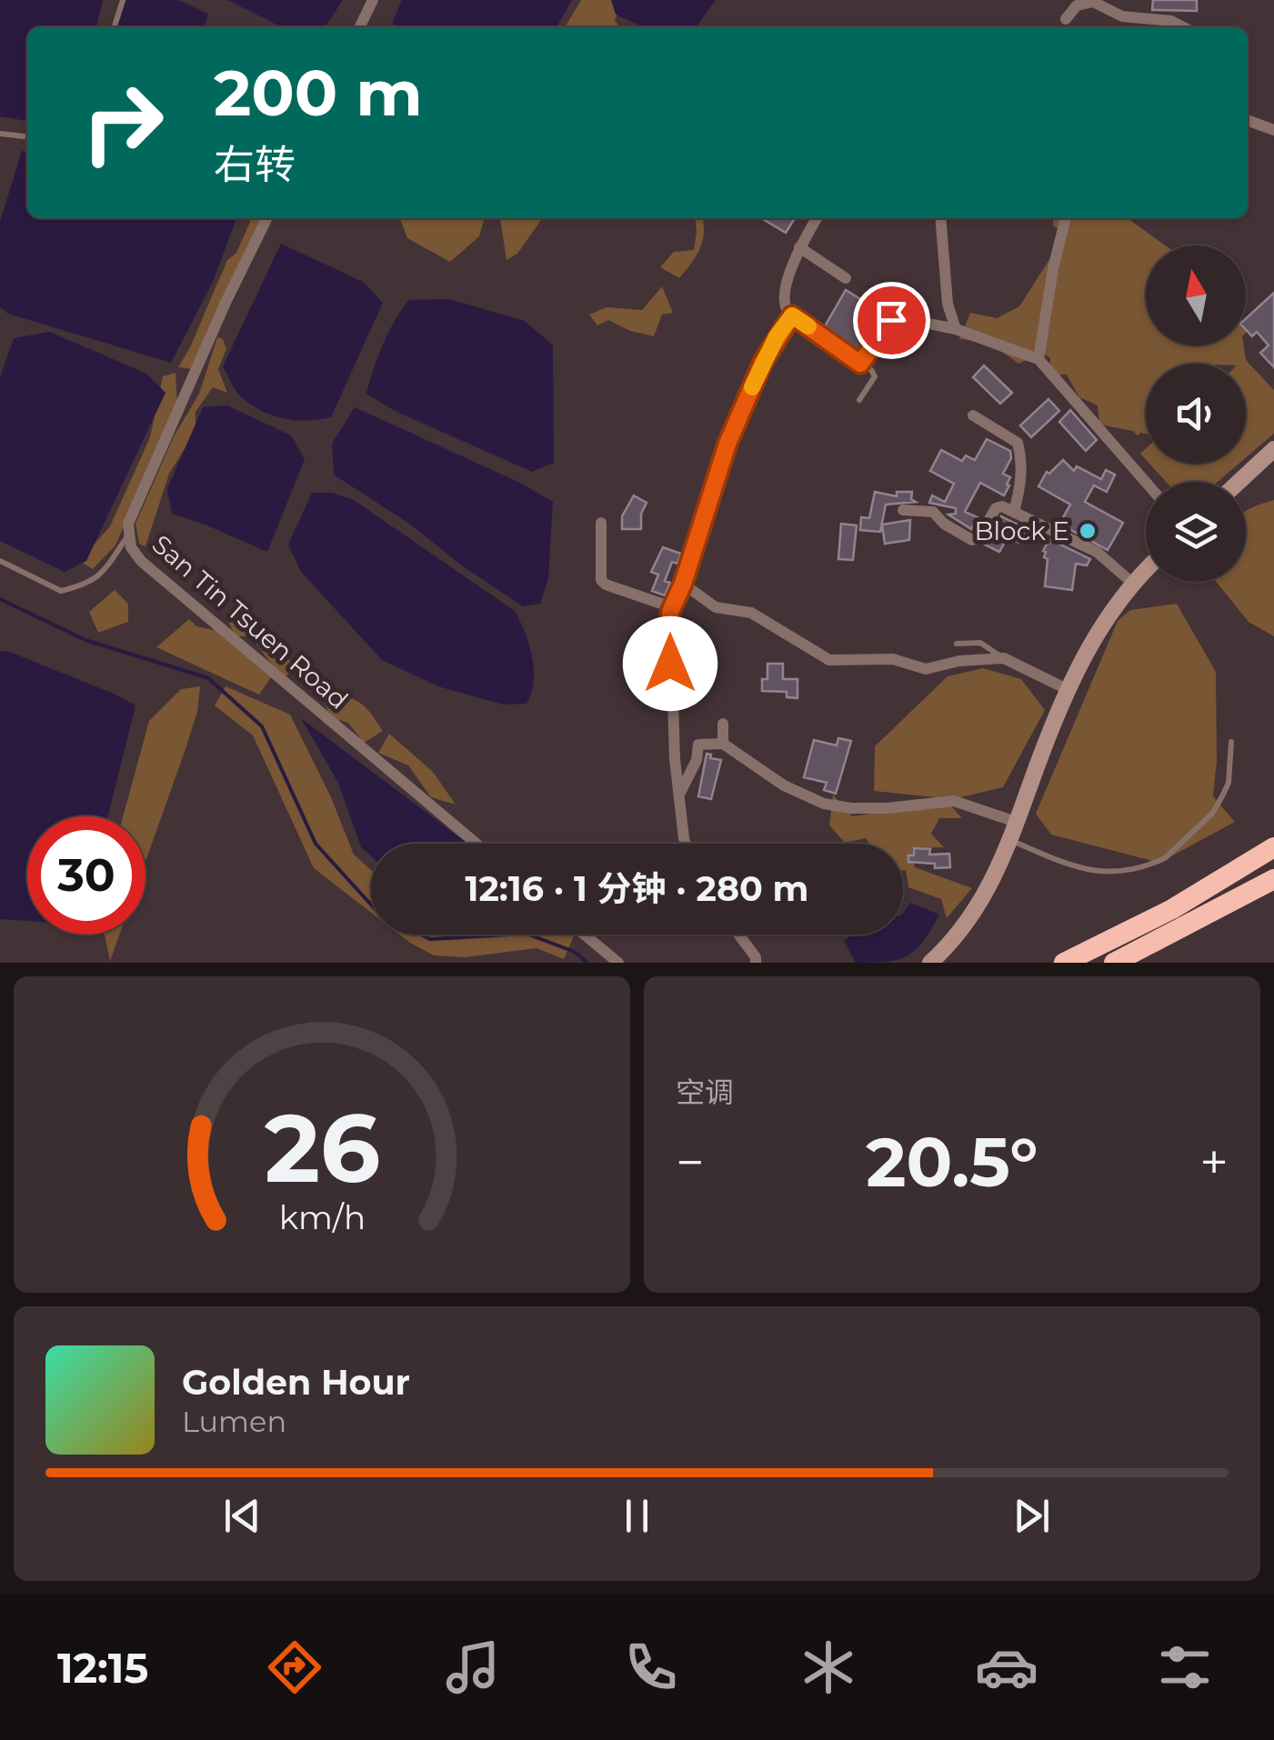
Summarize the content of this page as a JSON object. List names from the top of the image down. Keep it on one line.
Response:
{"streets":{"street":["San Tin Tsuen Road"]},"places":["Block E"],"north":"top","page":{"turn":["200 m","右转"],"limit":"30","trip":"12:16 · 1 分钟 · 280 m","tile":"空调","heat":["−","20.5°","+"],"song":["Golden Hour","Lumen"],"tabs":"12:15","gauge":["26","km/h"]}}
